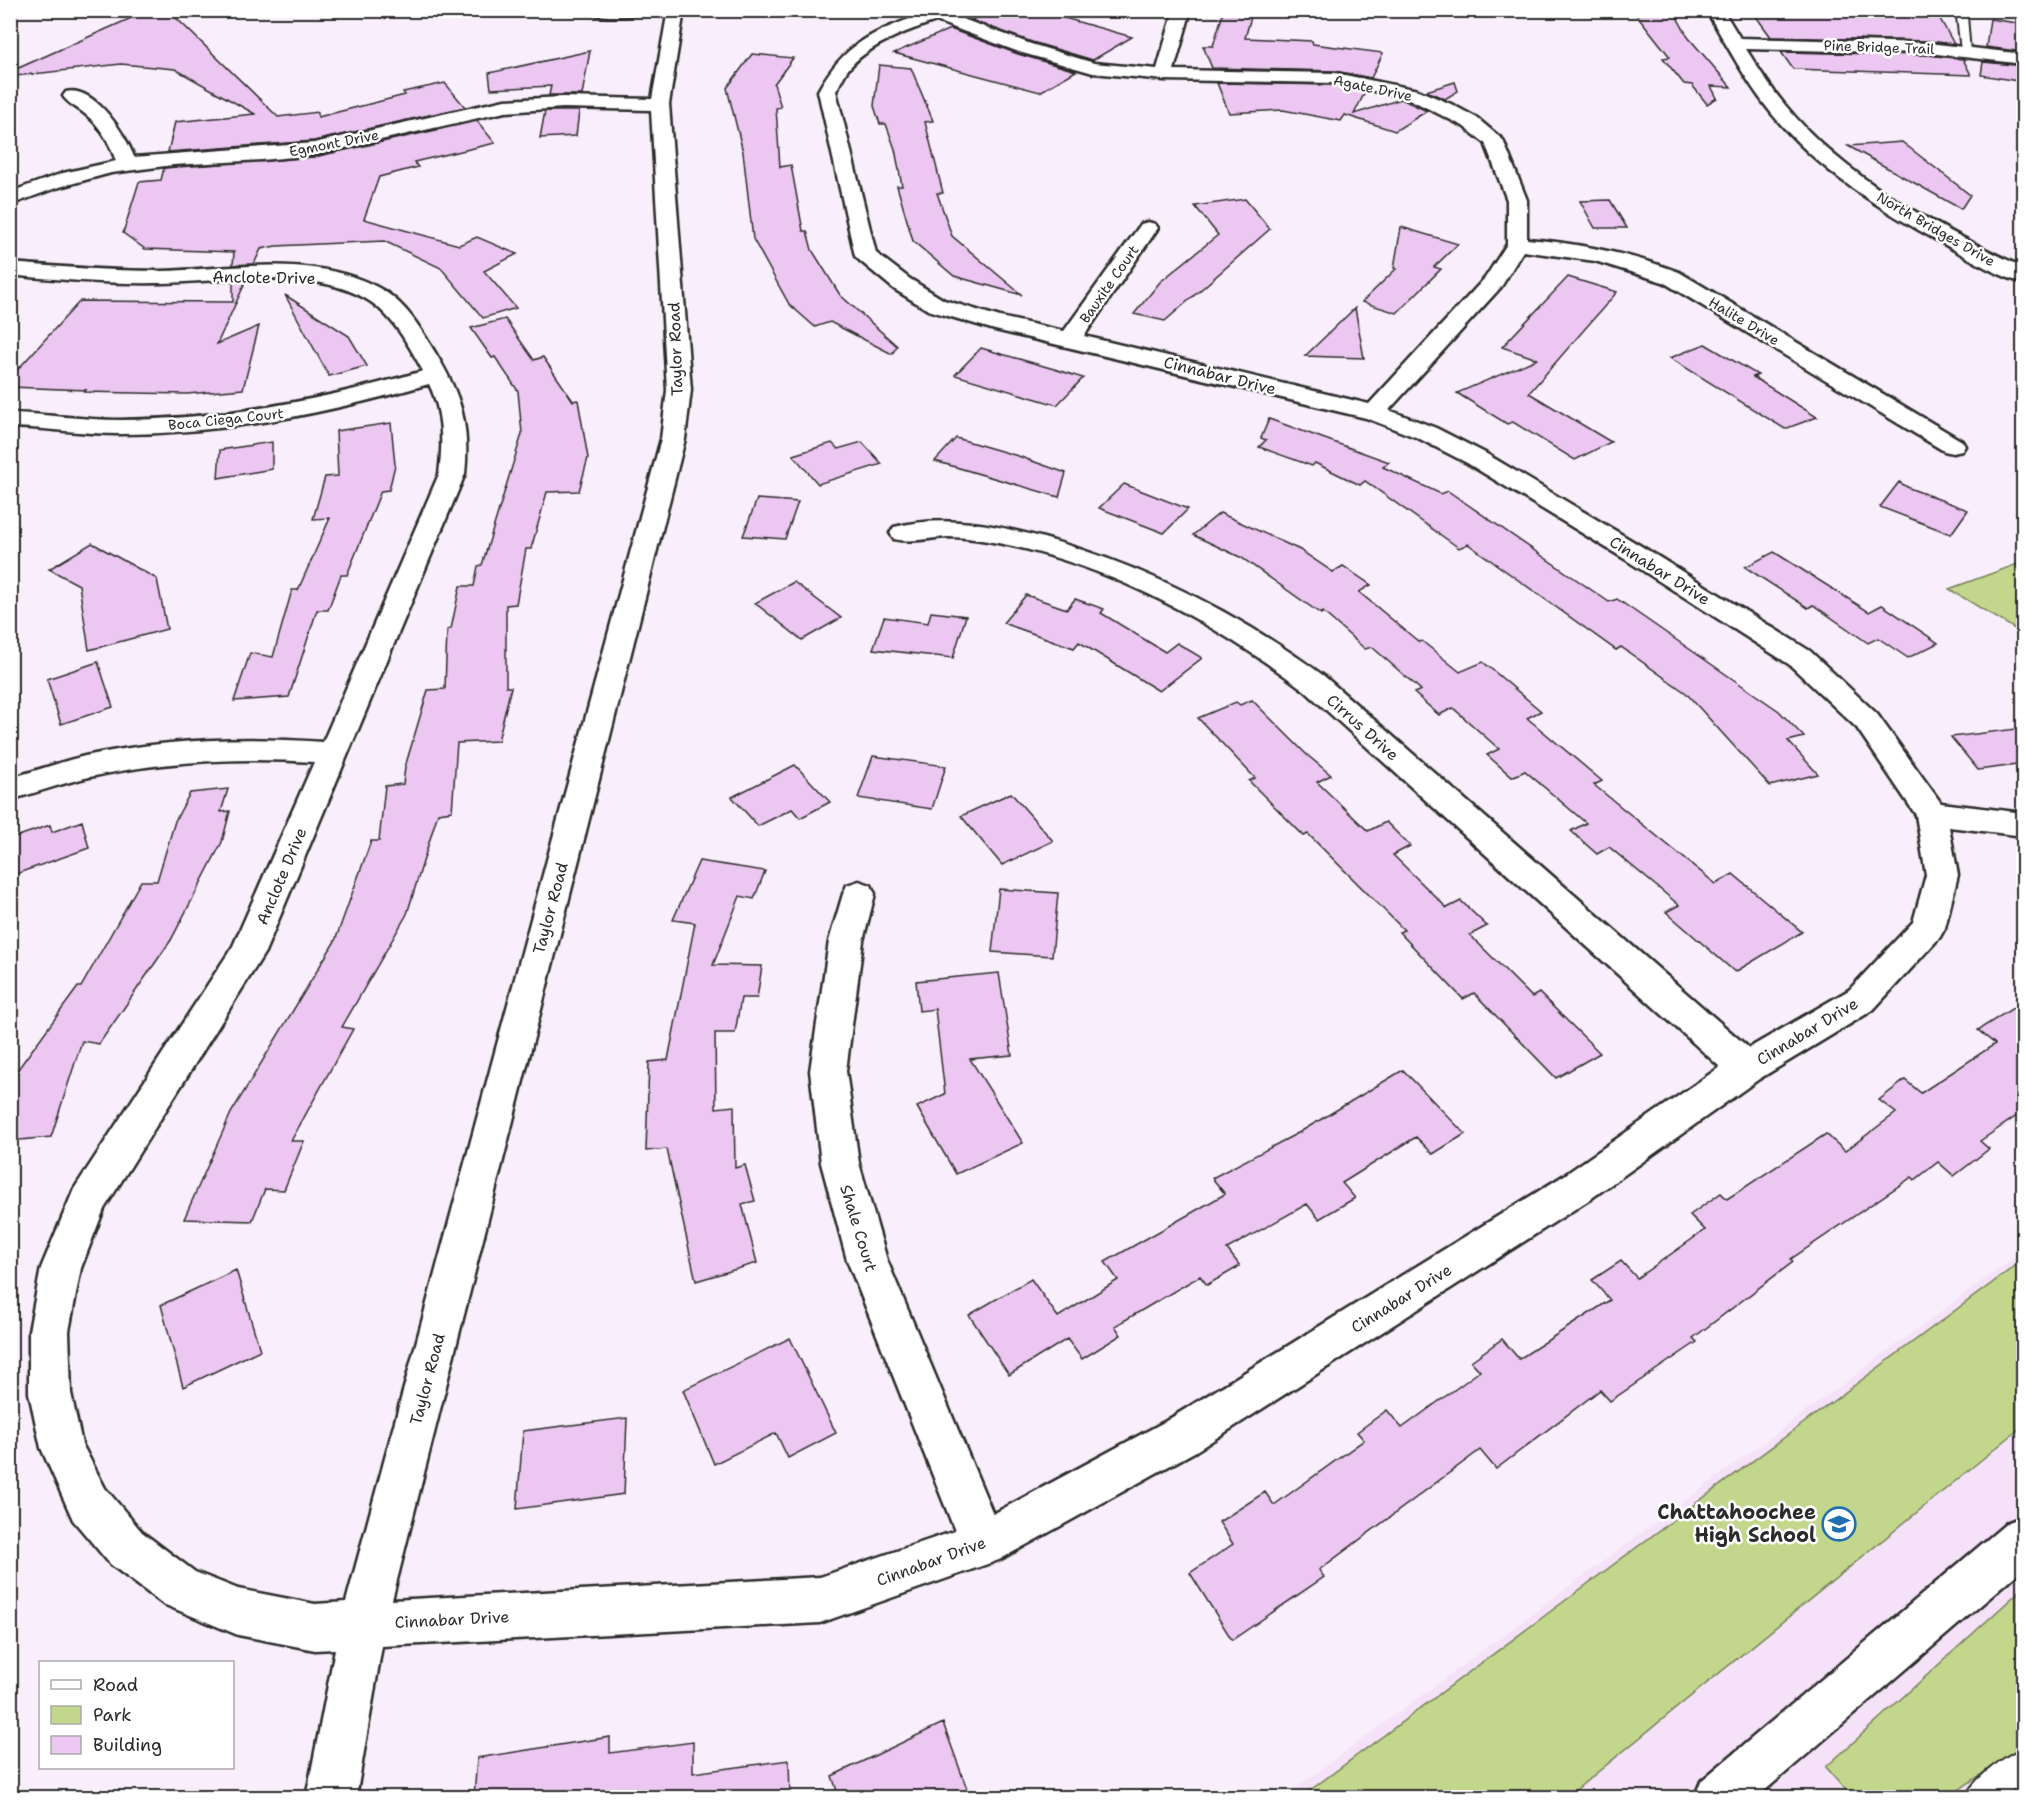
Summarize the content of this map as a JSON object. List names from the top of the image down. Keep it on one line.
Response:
{"streets":{"street":["Pine Bridge Trail","Agate Drive","Egmont Drive","North Bridges Drive","Anclote Drive","Bauxite Court","Halite Drive","Taylor Road","Cinnabar Drive","Boca Ciega Court","Cirrus Drive","Shale Court"]},"crossings":[["Pine Bridge Trail","North Bridges Drive"],["Agate Drive","Halite Drive"],["Agate Drive","Cinnabar Drive"],["Egmont Drive","Taylor Road"],["Anclote Drive","Taylor Road"],["Anclote Drive","Cinnabar Drive"],["Anclote Drive","Boca Ciega Court"],["Bauxite Court","Cinnabar Drive"],["Taylor Road","Cinnabar Drive"],["Cinnabar Drive","Cirrus Drive"],["Cinnabar Drive","Shale Court"]],"places":{"school or university":["Chattahoochee High School"]},"legend":["Road","Park","Building"]}
